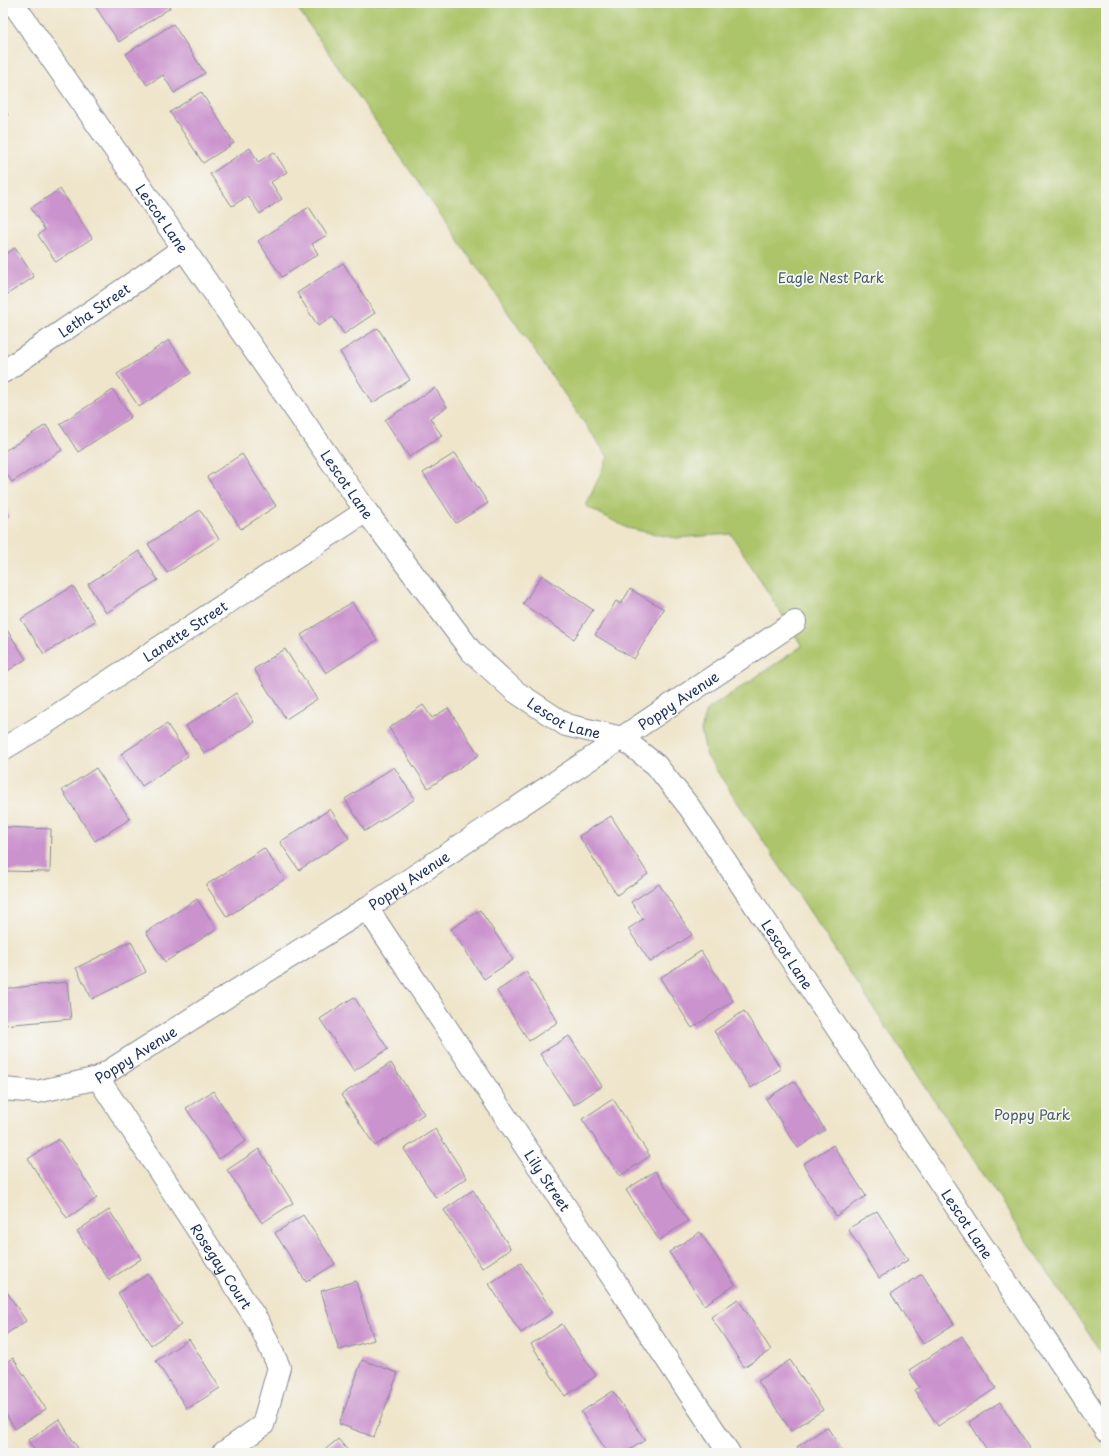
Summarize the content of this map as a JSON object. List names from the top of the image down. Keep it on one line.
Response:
{"streets":{"street":["Lescot Lane","Letha Street","Lanette Street","Poppy Avenue","Lily Street","Rosegay Court"]},"crossings":[["Lescot Lane","Letha Street"],["Lescot Lane","Lanette Street"],["Lescot Lane","Poppy Avenue"],["Poppy Avenue","Lily Street"],["Poppy Avenue","Rosegay Court"]],"parks":["Eagle Nest Park","Poppy Park"]}
